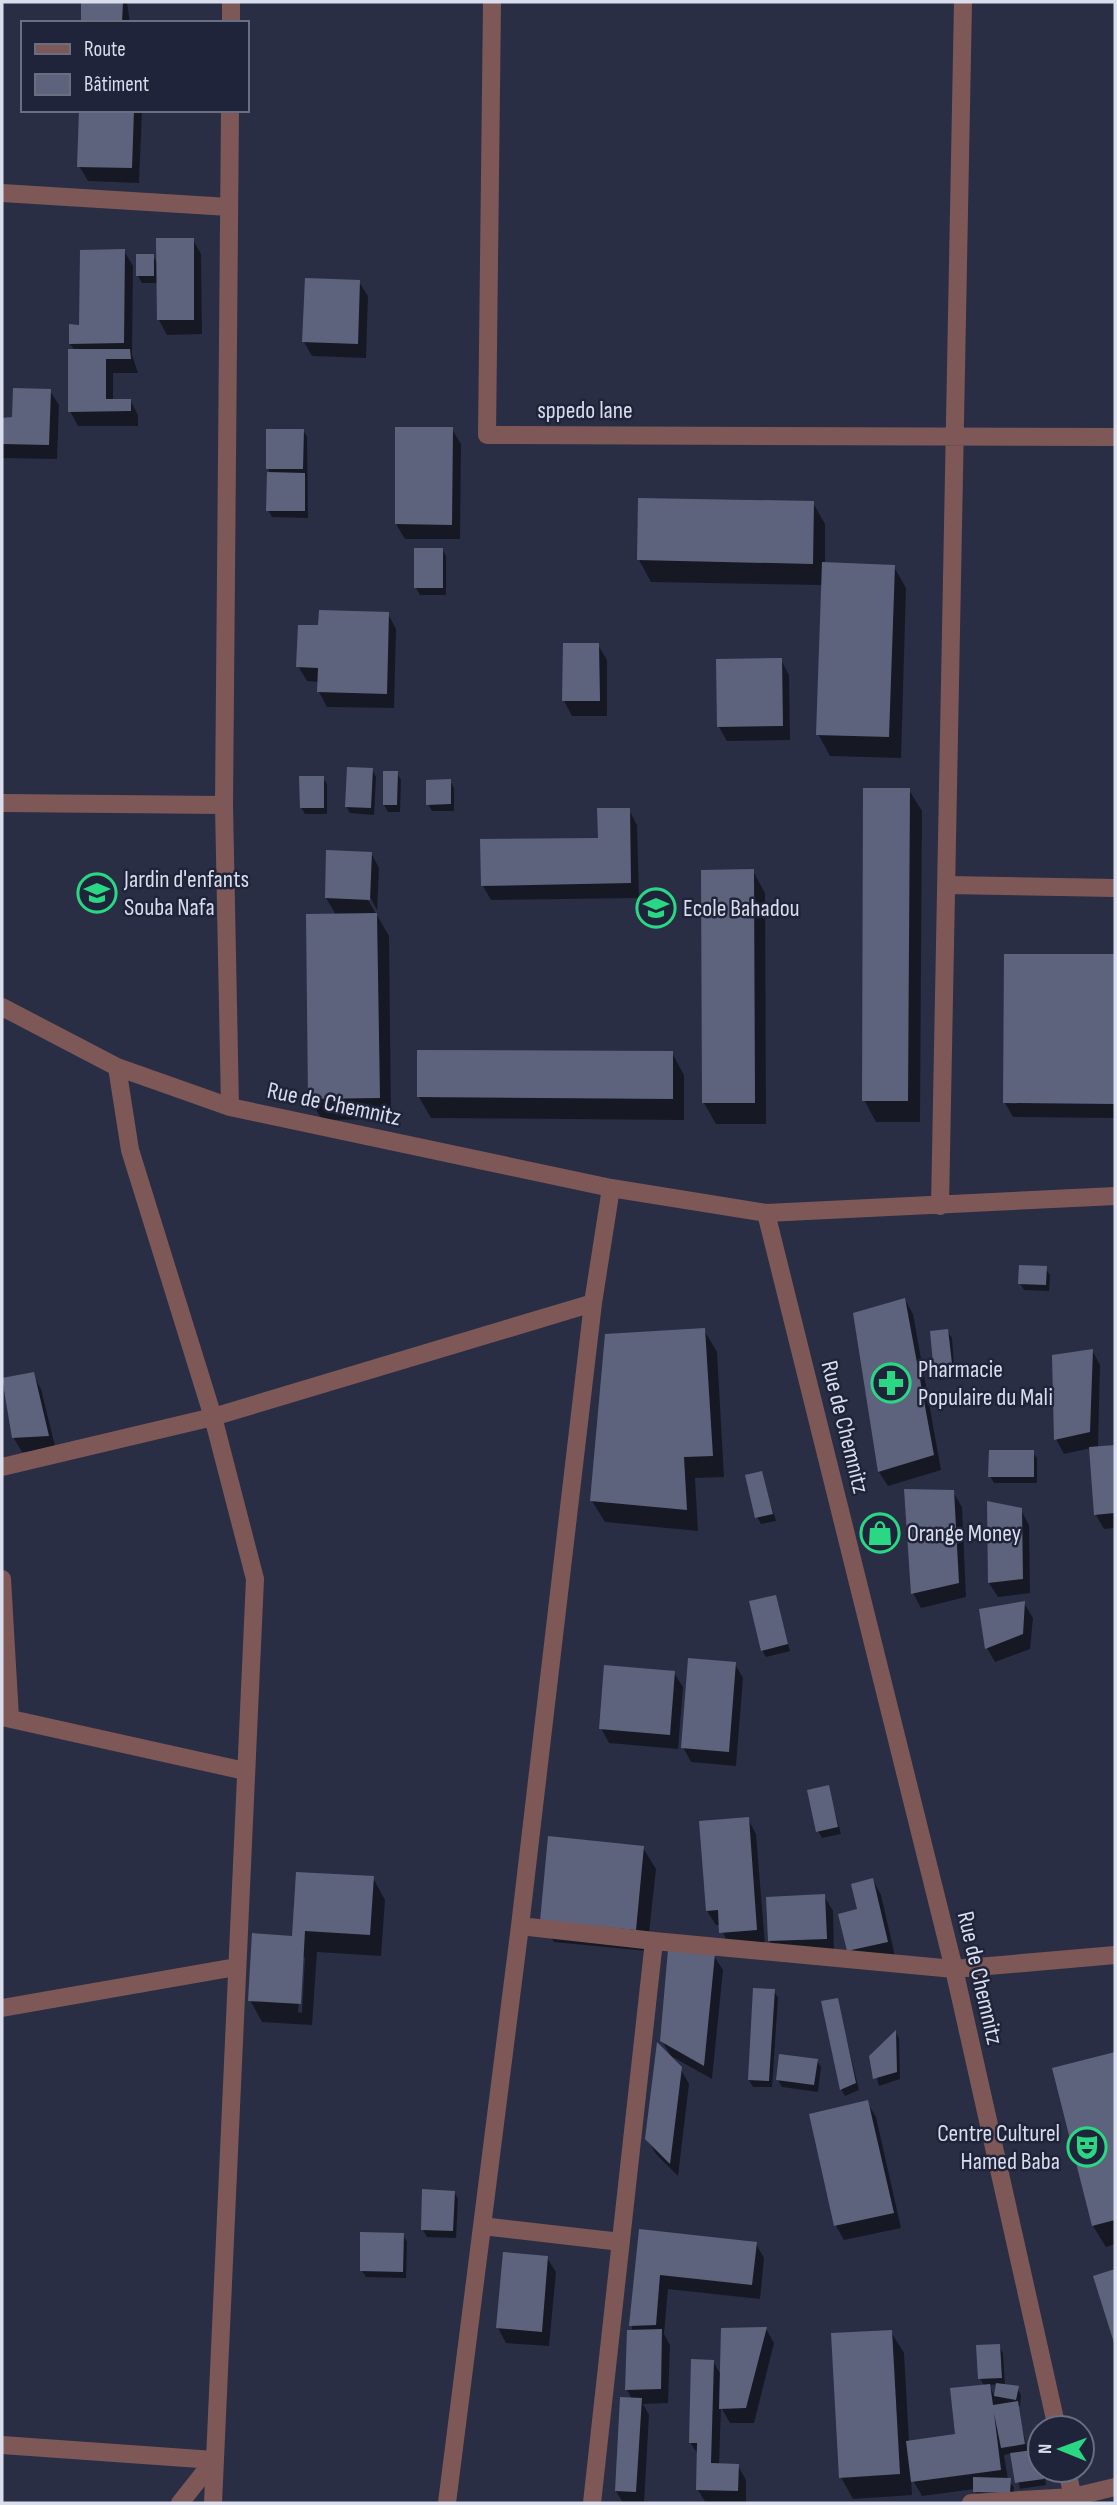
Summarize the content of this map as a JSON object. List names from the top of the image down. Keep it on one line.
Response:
{"streets":{"street":["sppedo lane","Rue de Chemnitz"]},"places":{"school or university":["Jardin d'enfants Souba Nafa","Ecole Bahadou"],"pharmacy":["Pharmacie Populaire du Mali"],"shop":["Orange Money"],"theatre":["Centre Culturel Hamed Baba"]},"legend":["Route","Bâtiment"],"north":"left"}
